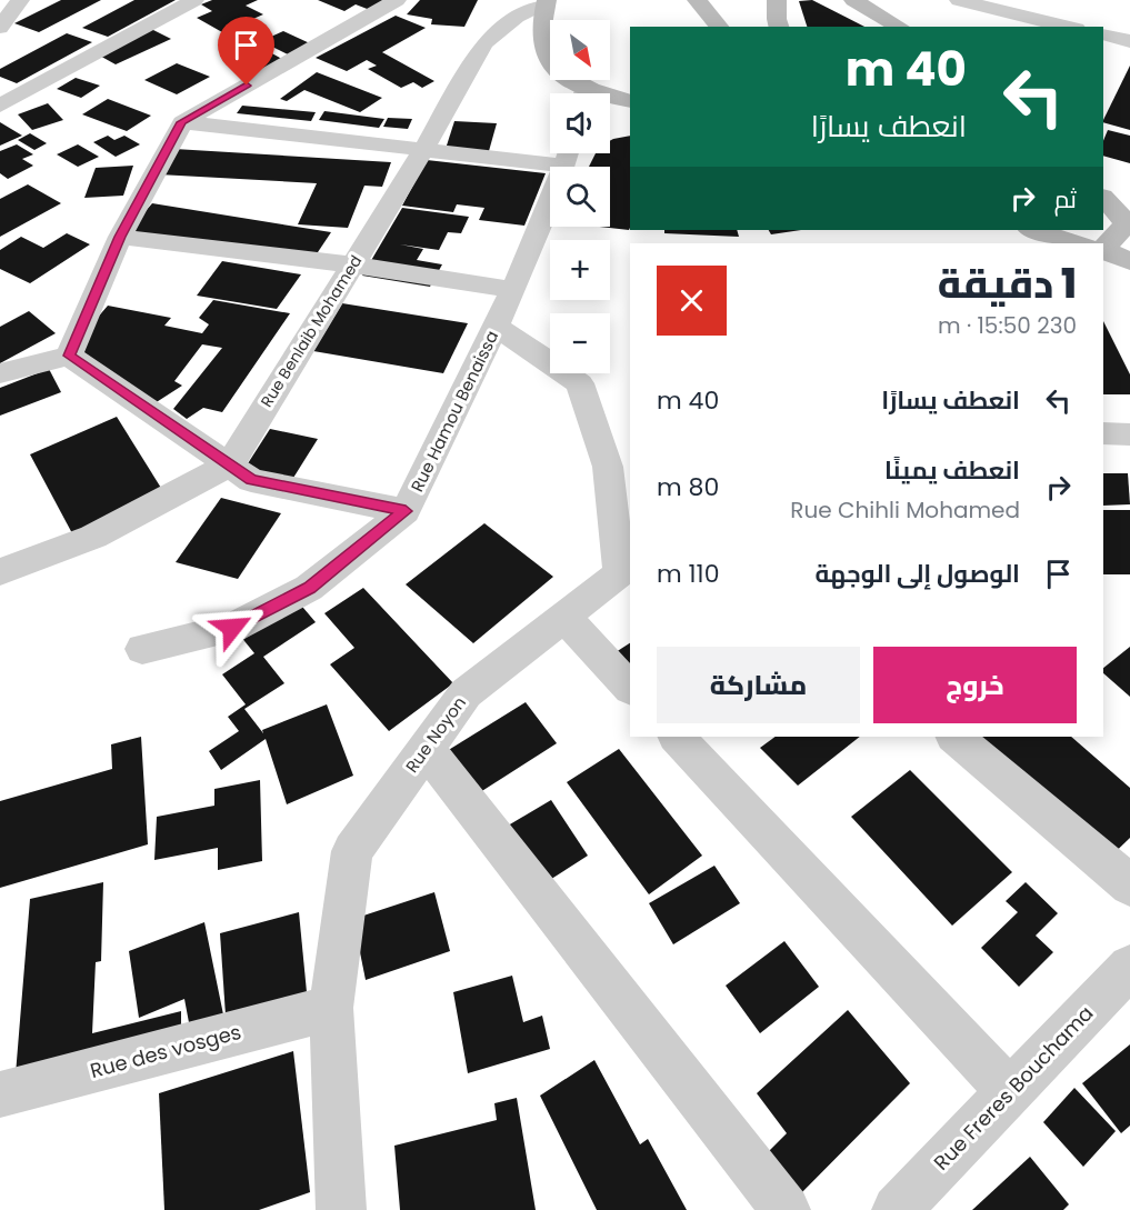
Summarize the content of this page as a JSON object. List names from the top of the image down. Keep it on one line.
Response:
{"streets":{"street":["Rue Benlaib Mohamed","Rue Hamou Benaissa","Rue Noyon","Rue des vosges","Rue Freres Bouchama"]},"crossings":[["Rue Hamou Benaissa","Rue Noyon"],["Rue Noyon","Rue des vosges"]],"north":"bottom right","page":{"map_buttons":["+","−"],"turn":["40 m","انعطف يسارًا"],"then":"ثم","heading":["1 دقيقة","230 m · 15:50"],"list":[{"name":"انعطف يسارًا","value":"40 m"},{"name":"انعطف يمينًا","note":"Rue Chihli Mohamed","value":"80 m"},{"name":"الوصول إلى الوجهة","value":"110 m"}],"buttons":["خروج","مشاركة"]}}
